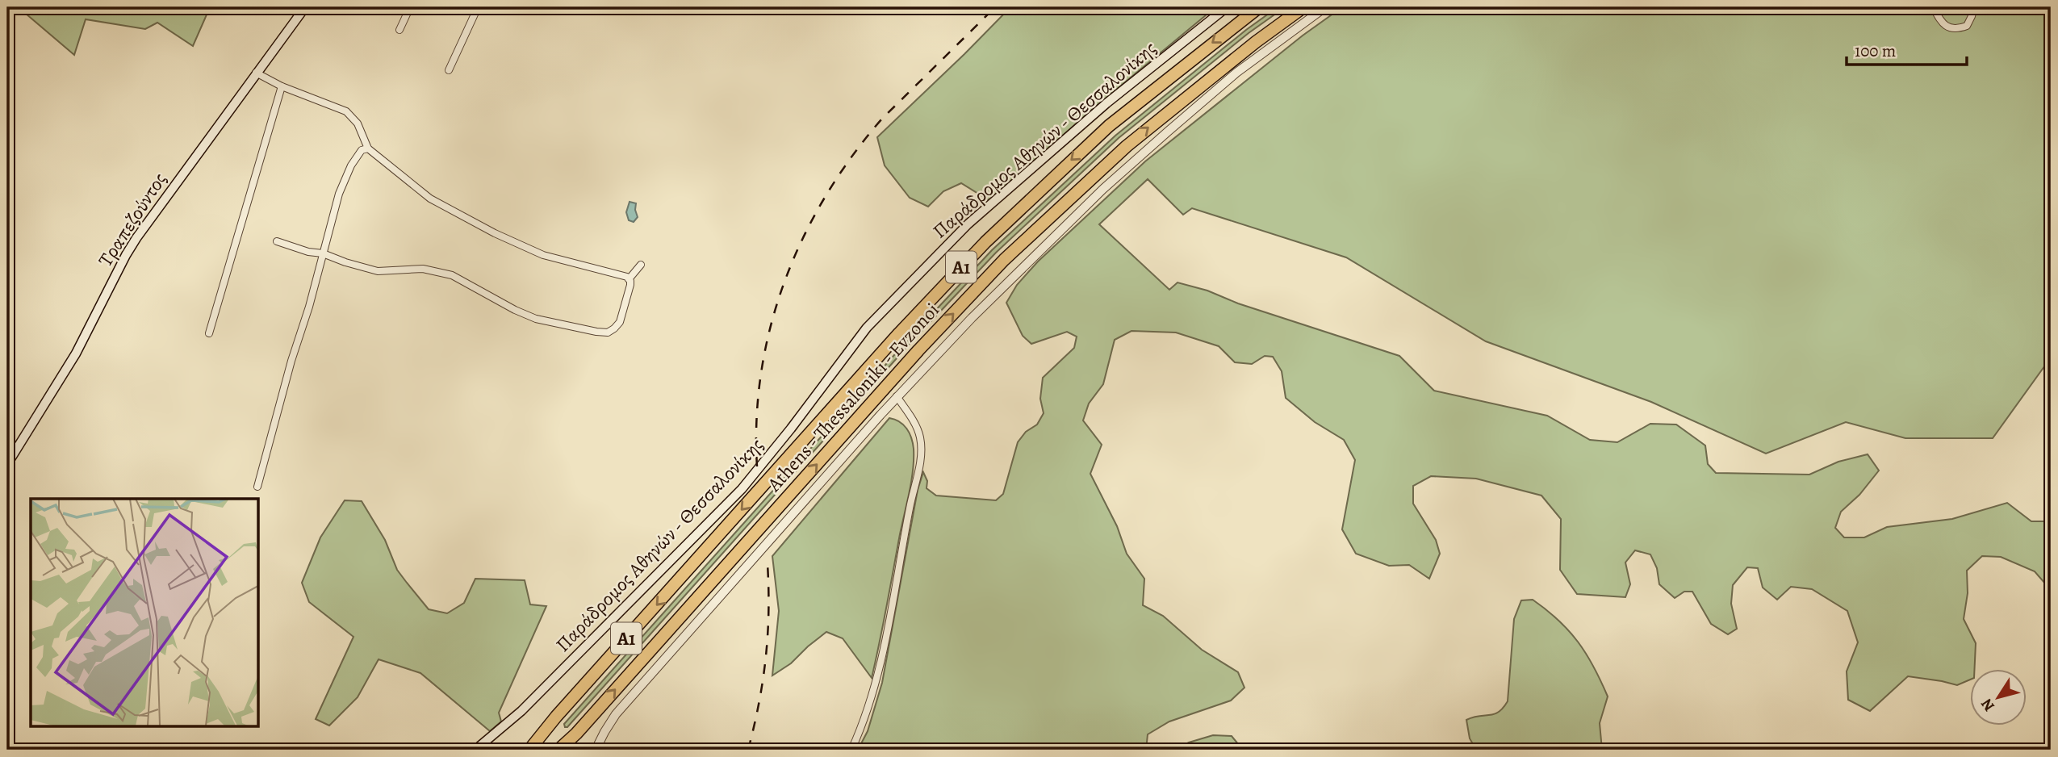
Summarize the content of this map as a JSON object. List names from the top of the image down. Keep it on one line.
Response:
{"streets":{"highway":["Α1","Athens - Thessaloniki - Evzonoi"],"main road":["Παράδρομος Αθηνών - Θεσσαλονίκης","Τραπεζούντος"]},"scale_bar":"100 m","north":"bottom left"}
